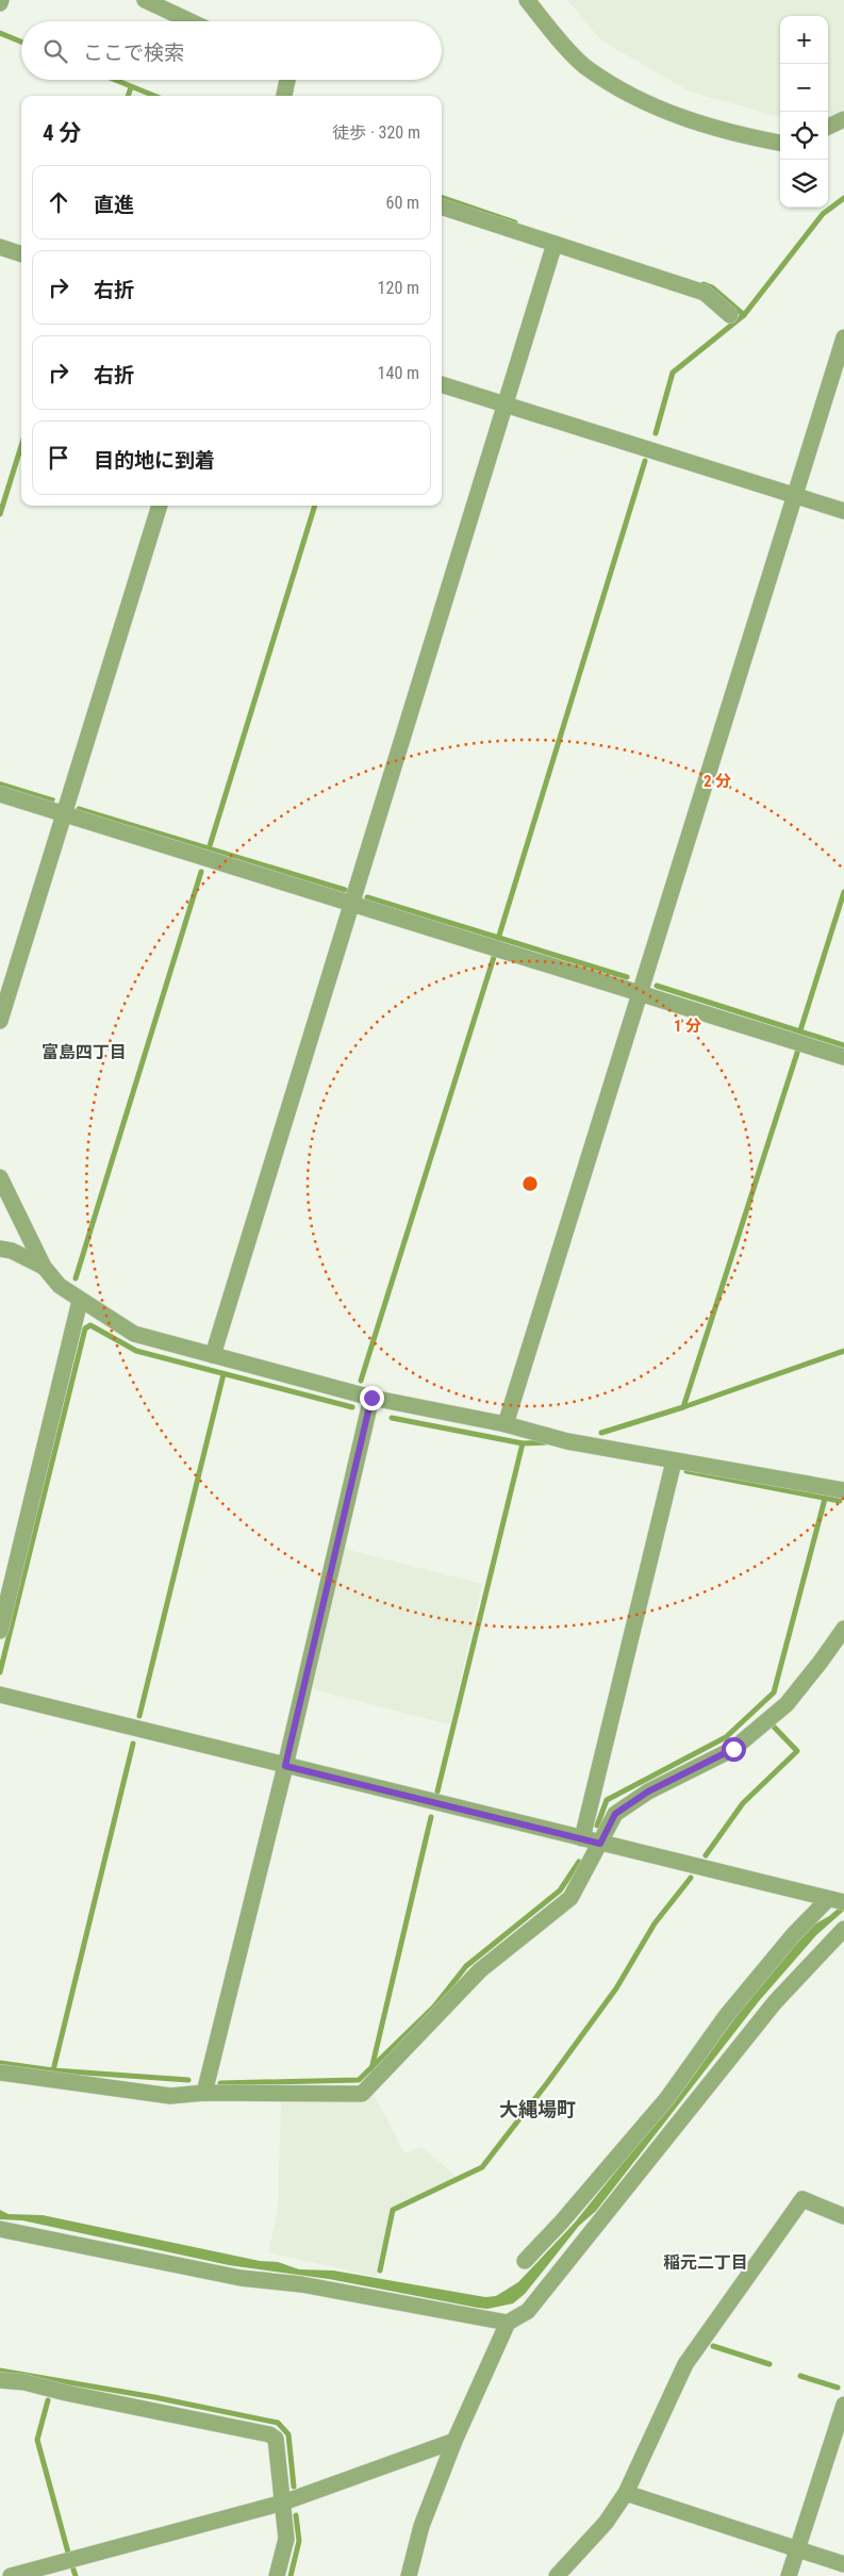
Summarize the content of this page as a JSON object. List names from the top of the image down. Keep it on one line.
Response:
{"districts":["富島四丁目","大縄場町","稲元二丁目"],"page":{"map_buttons":["+","−"],"search":"ここで検索","heading":["4 分","徒歩 · 320 m"],"list":[["直進","60 m"],["右折","120 m"],["右折","140 m"],"目的地に到着"]},"rings":["2 分","1 分"]}
